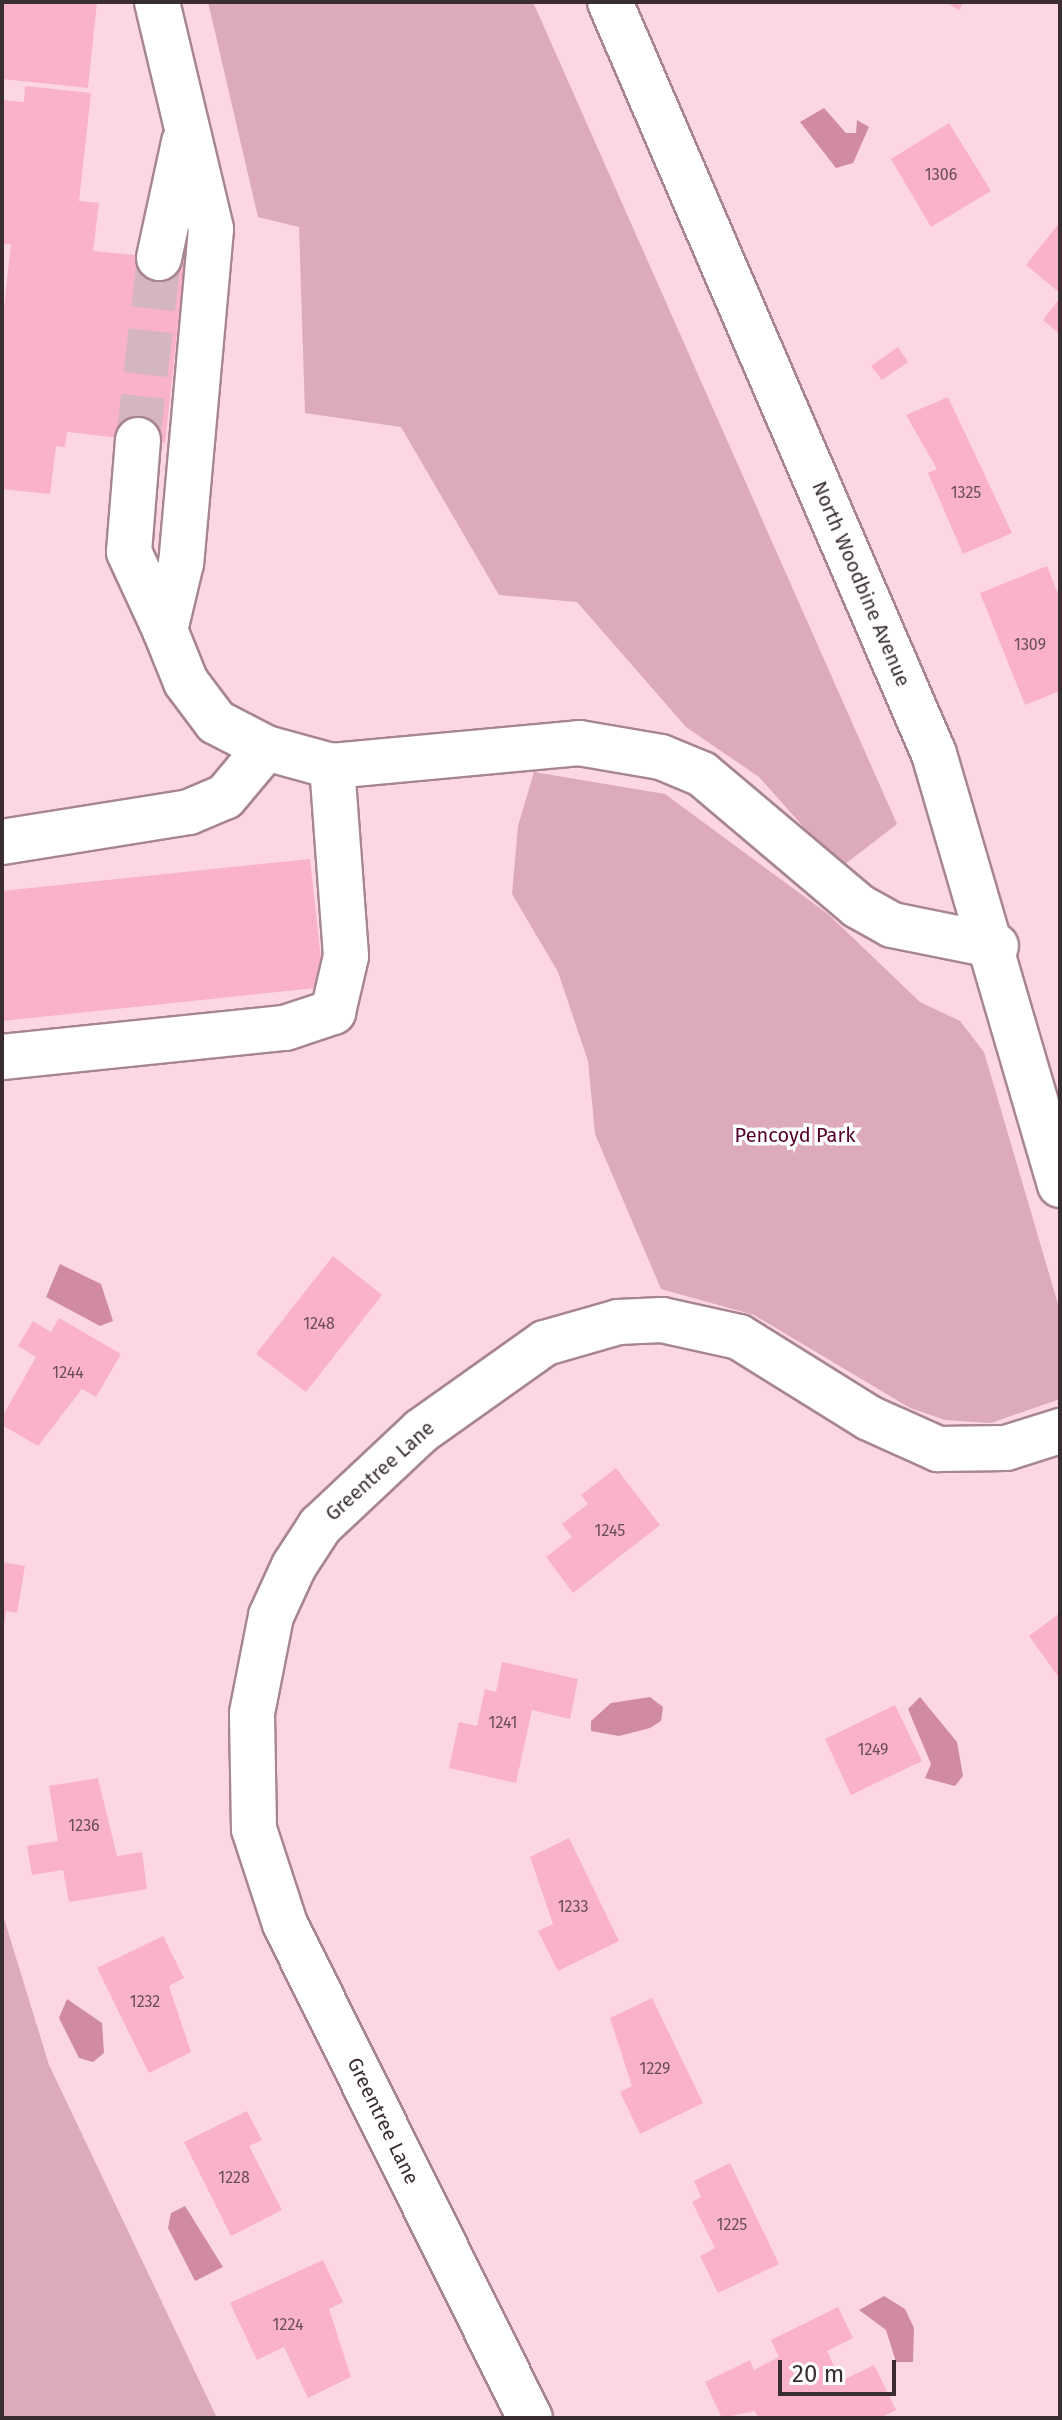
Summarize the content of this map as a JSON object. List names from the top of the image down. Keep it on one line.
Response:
{"streets":{"street":["North Woodbine Avenue","Greentree Lane"]},"parks":["Pencoyd Park"],"house_numbers":["1306","1325","1309","1248","1244","1245","1241","1249","1236","1233","1232","1229","1228","1225","1224"],"scale_bar":"20 m"}
